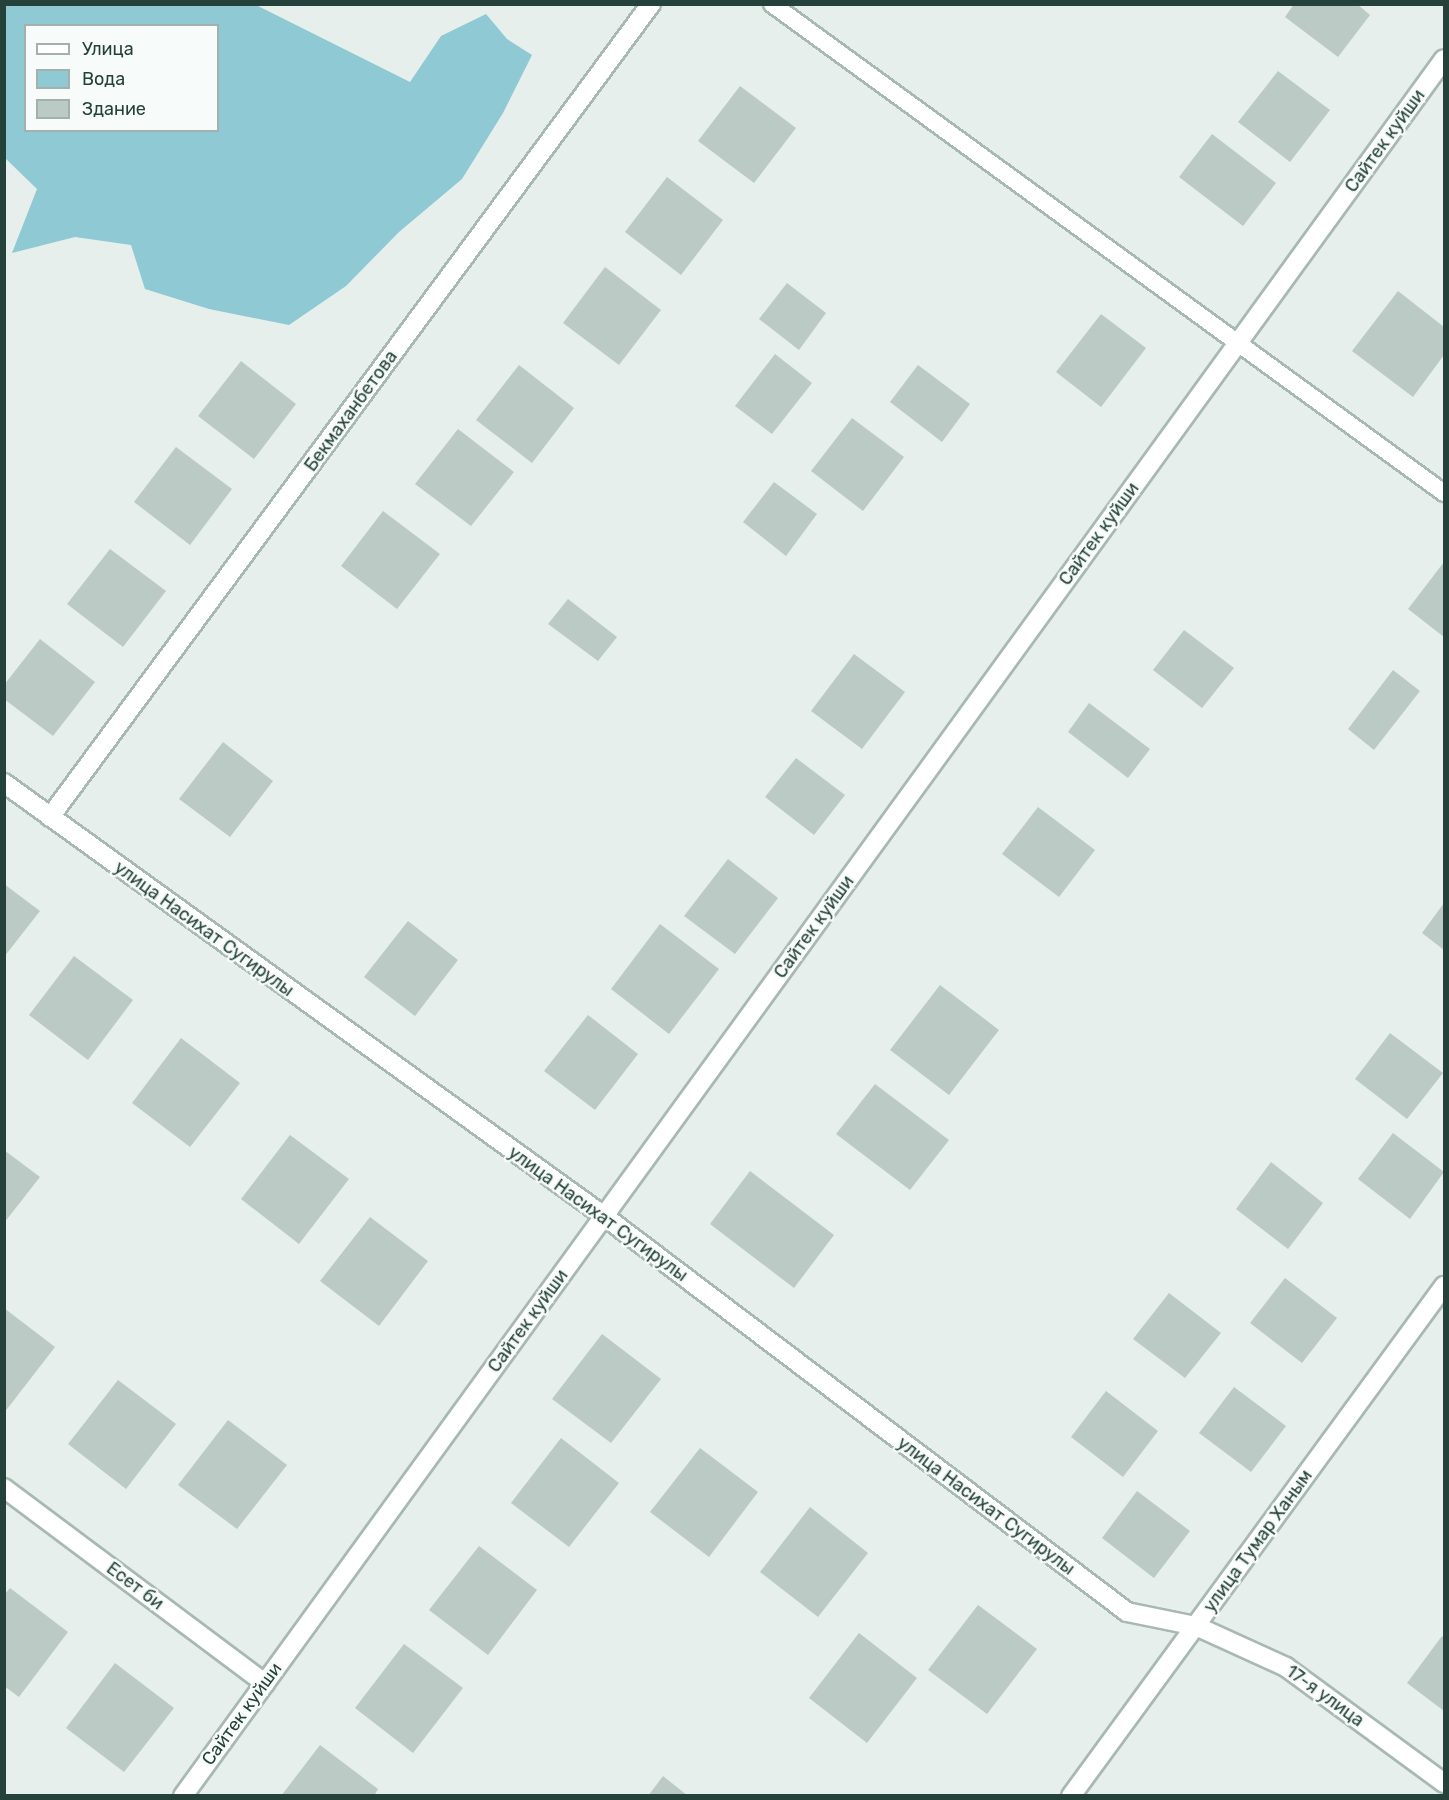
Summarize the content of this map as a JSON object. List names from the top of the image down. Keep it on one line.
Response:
{"streets":{"street":["Сайтек куйши","Бекмаханбетова","улица Насихат Сугирулы","улица Тумар Ханым","Есет би","17-я улица"]},"crossings":[["Сайтек куйши","улица Насихат Сугирулы"],["Сайтек куйши","Есет би"],["Бекмаханбетова","улица Насихат Сугирулы"],["улица Насихат Сугирулы","улица Тумар Ханым"],["улица Насихат Сугирулы","17-я улица"],["улица Тумар Ханым","17-я улица"]],"legend":["Улица","Вода","Здание"]}
